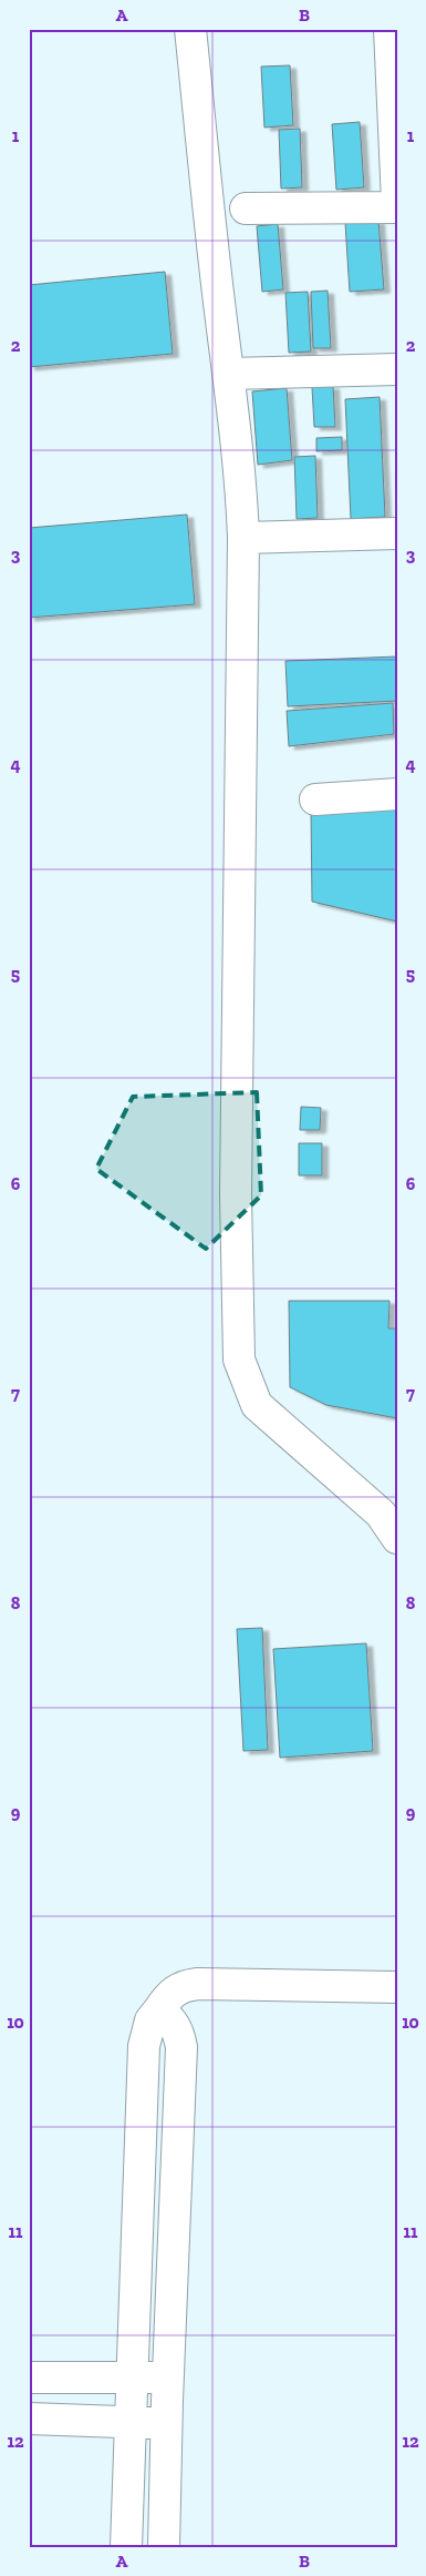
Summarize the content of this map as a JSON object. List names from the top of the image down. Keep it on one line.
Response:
{"grid":{"columns":["A","B"],"rows":["1","2","3","4","5","6","7","8","9","10","11","12"]}}
